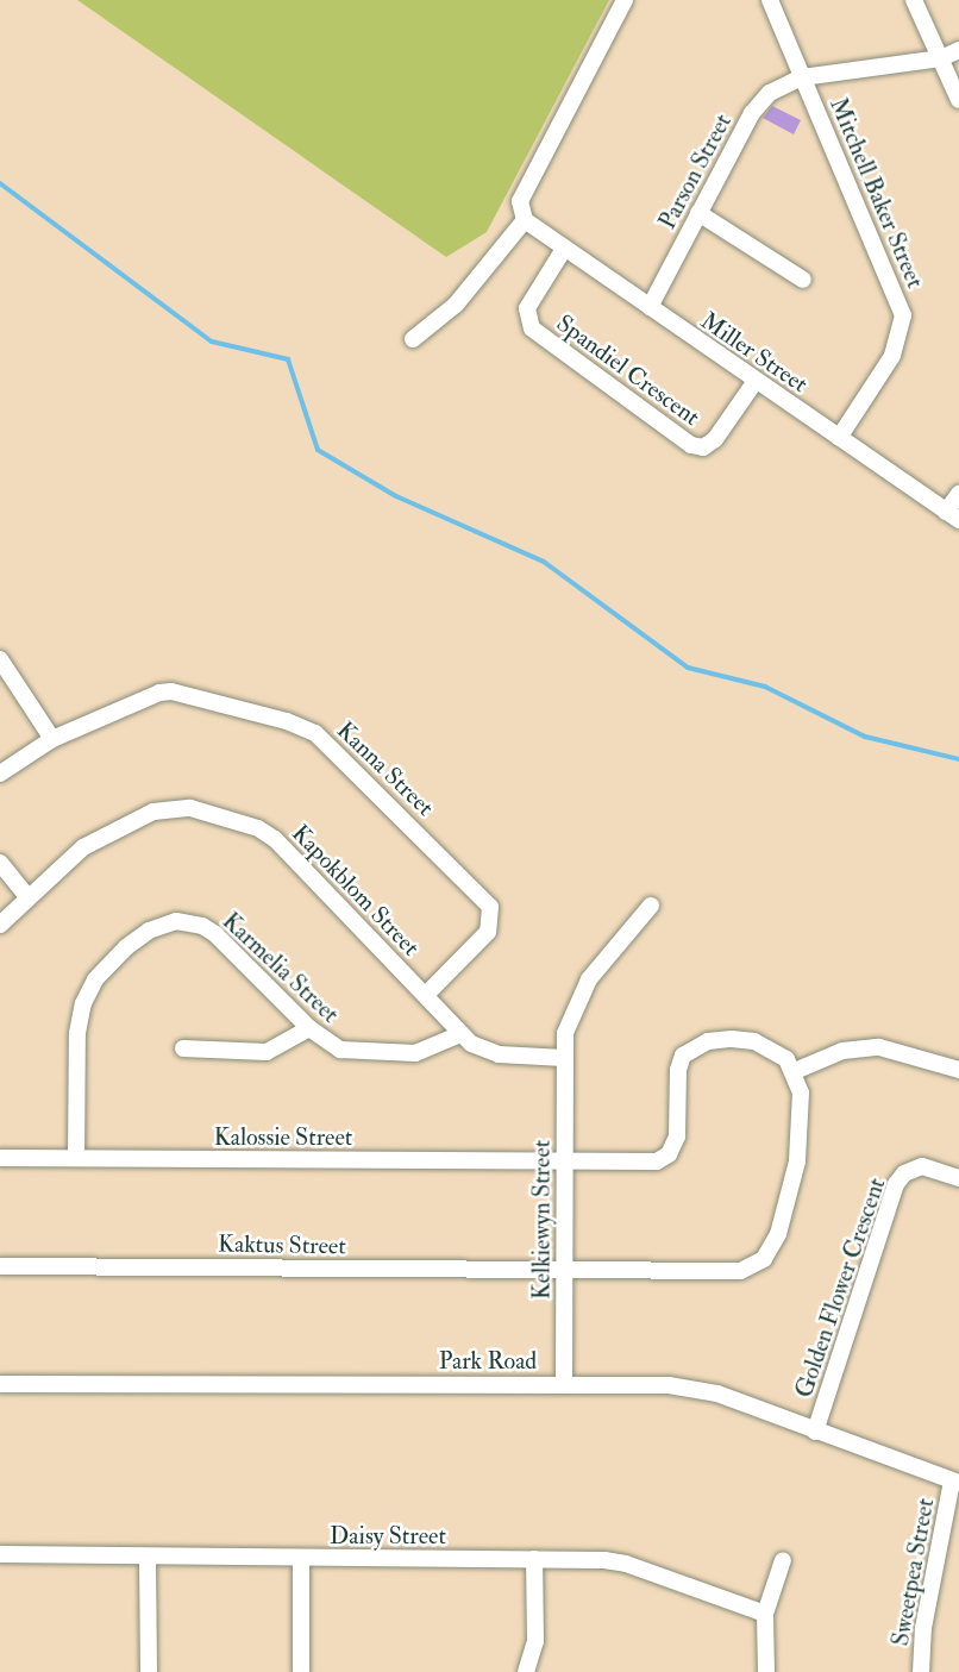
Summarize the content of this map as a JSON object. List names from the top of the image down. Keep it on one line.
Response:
{"streets":{"street":["Parson Street","Mitchell Baker Street","Miller Street","Spandiel Crescent","Kanna Street","Kapokblom Street","Karmelia Street","Kalossie Street","Kelkiewyn Street","Kaktus Street","Golden Flower Crescent","Park Road","Daisy Street","Sweetpea Street"]},"crossings":[["Parson Street","Mitchell Baker Street"],["Parson Street","Miller Street"],["Mitchell Baker Street","Miller Street"],["Miller Street","Spandiel Crescent"],["Kanna Street","Kapokblom Street"],["Kapokblom Street","Karmelia Street"],["Kapokblom Street","Kelkiewyn Street"],["Karmelia Street","Kalossie Street"],["Kalossie Street","Kelkiewyn Street"],["Kalossie Street","Kaktus Street"],["Kelkiewyn Street","Kaktus Street"],["Kelkiewyn Street","Park Road"],["Golden Flower Crescent","Park Road"],["Park Road","Sweetpea Street"]]}
